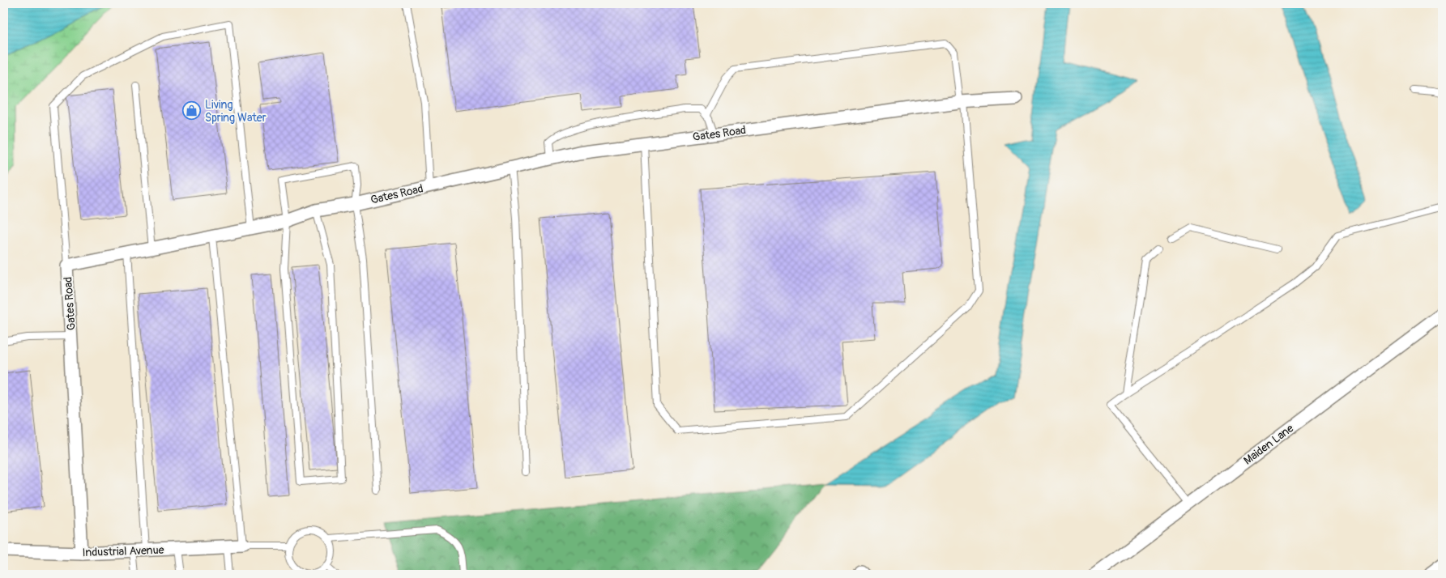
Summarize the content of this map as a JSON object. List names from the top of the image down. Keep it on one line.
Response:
{"streets":{"street":["Gates Road","Maiden Lane","Industrial Avenue"]},"crossings":[["Gates Road","Industrial Avenue"]],"places":{"shop":["Living Spring Water"]}}
